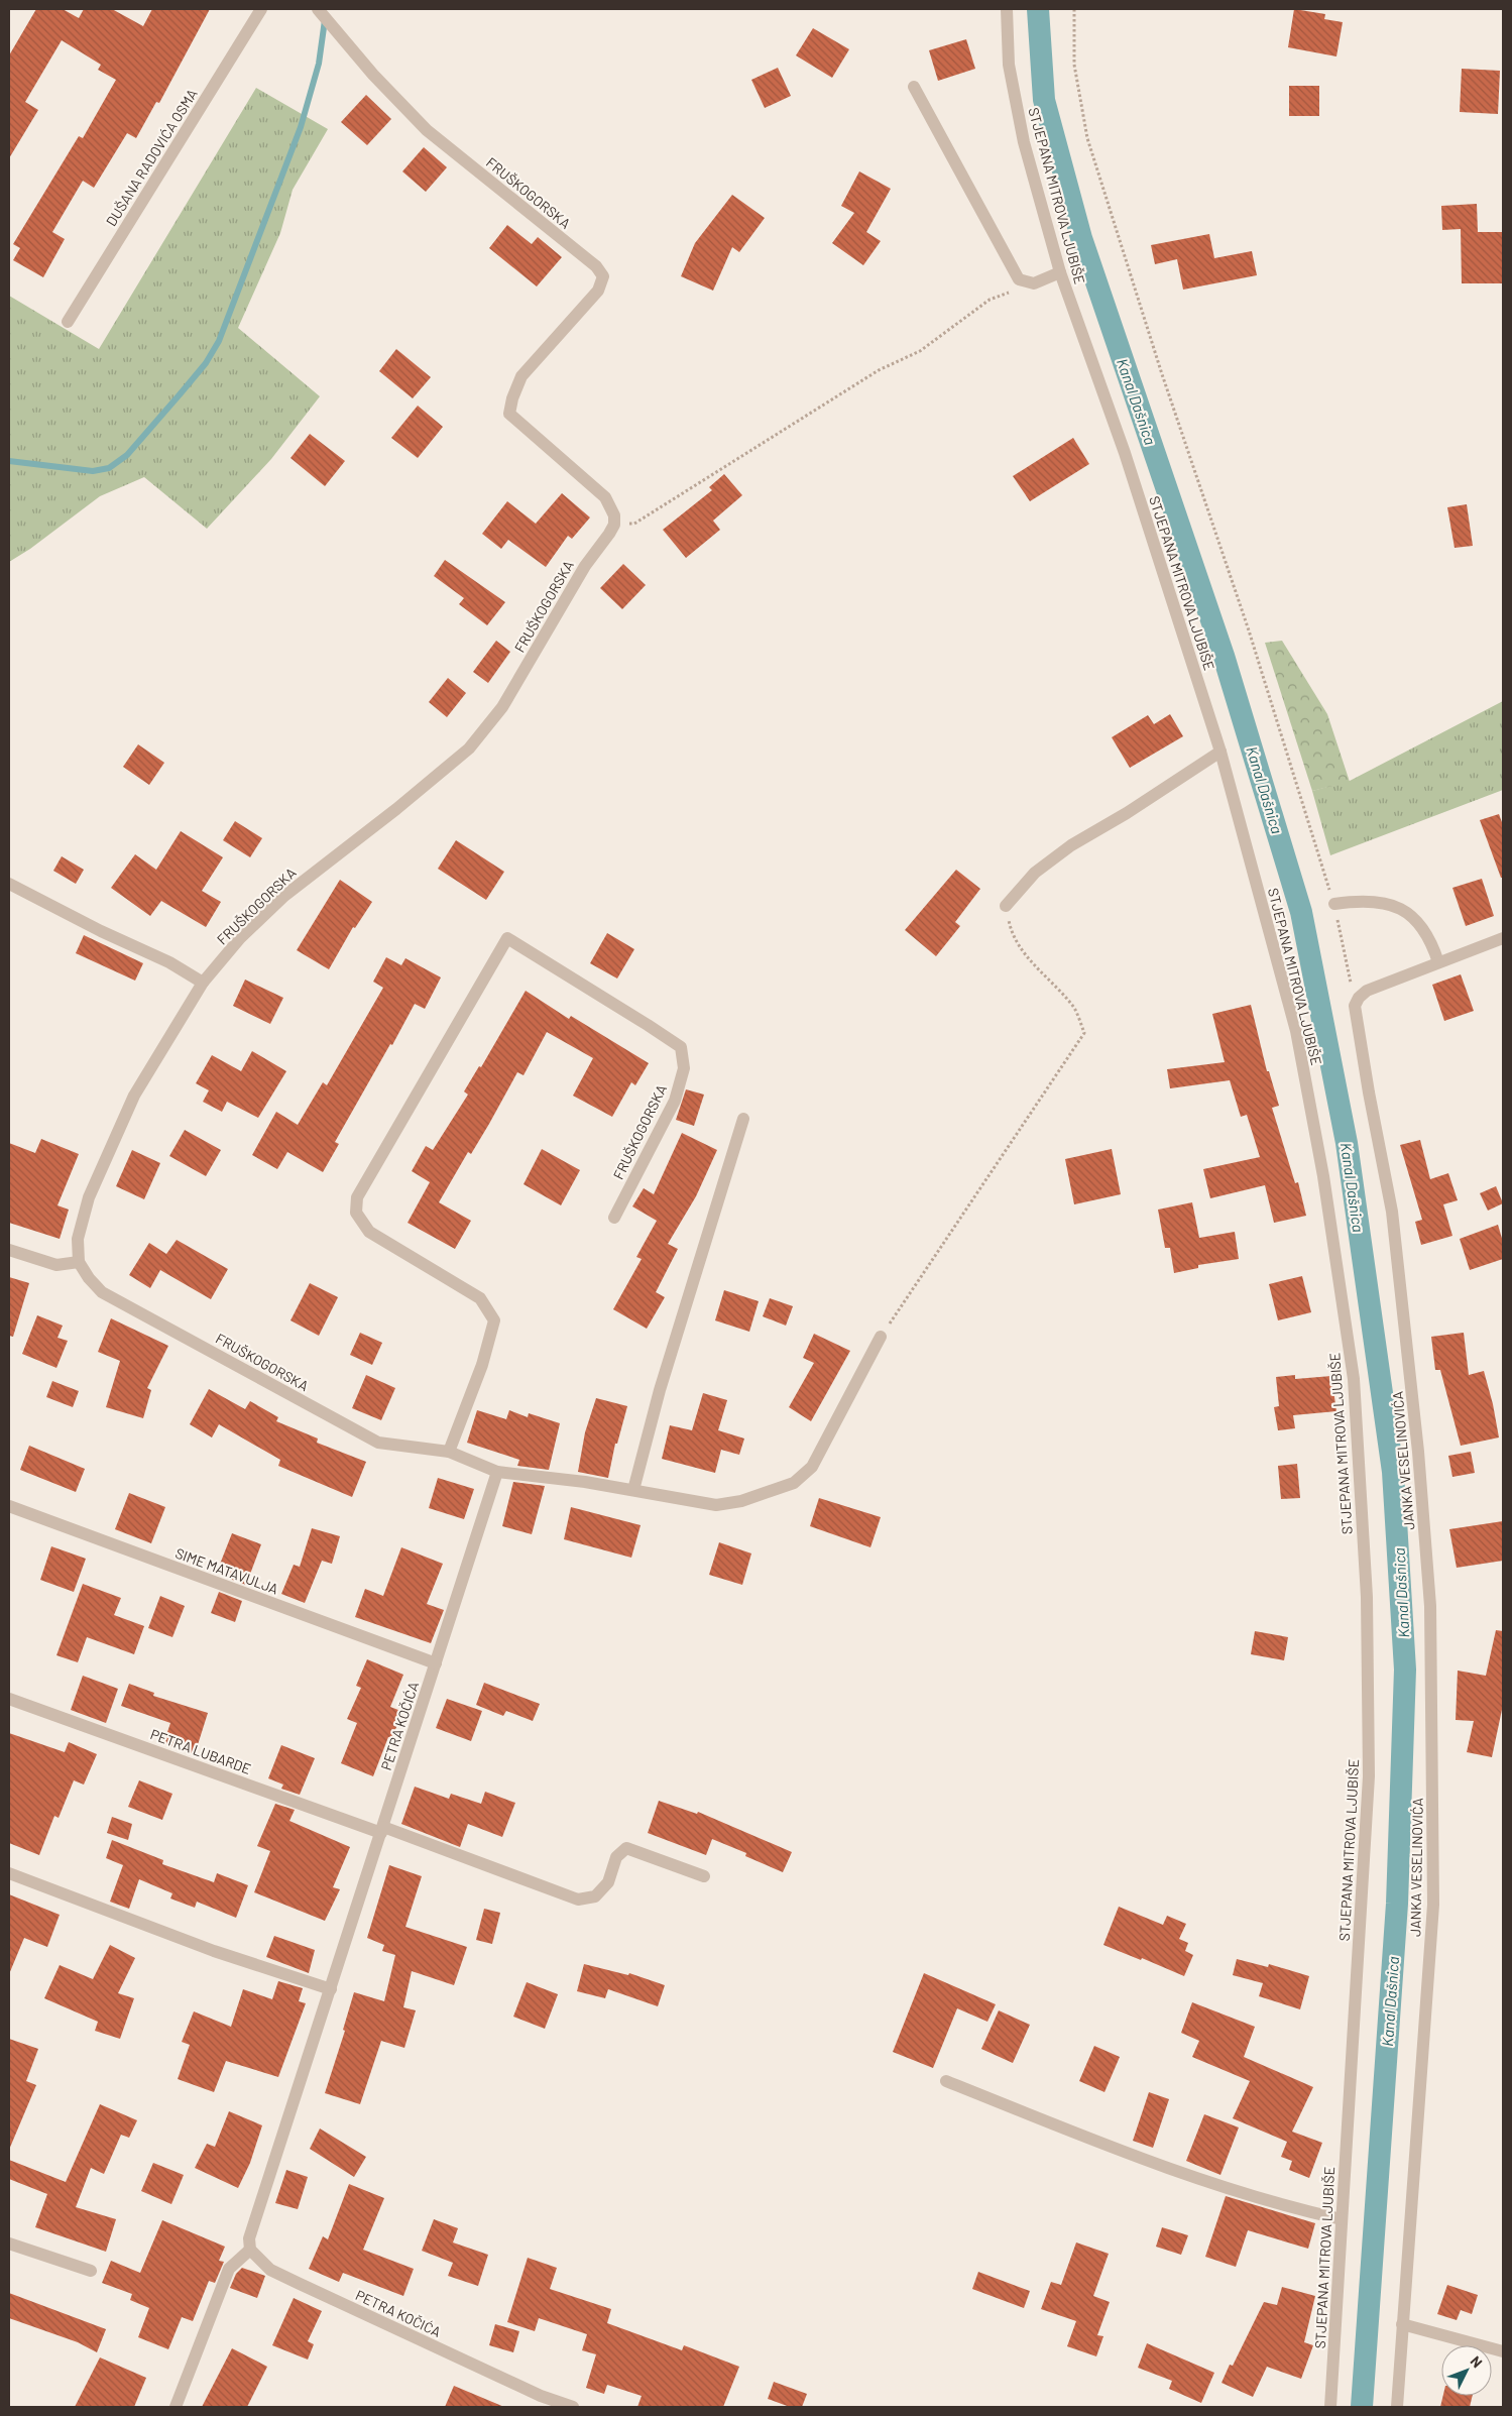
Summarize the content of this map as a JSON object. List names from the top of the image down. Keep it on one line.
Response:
{"streets":{"street":["DUŠANA RADOVIĆA OSMA","FRUŠKOGORSKA","STJEPANA MITROVA LJUBIŠE","JANKA VESELINOVIĆA","SIME MATAVULJA","PETRA KOČIĆA","PETRA LUBARDE"]},"crossings":[["FRUŠKOGORSKA","PETRA KOČIĆA"],["SIME MATAVULJA","PETRA KOČIĆA"],["PETRA KOČIĆA","PETRA LUBARDE"]],"water":["Kanal Dašnica"],"north":"top right"}
